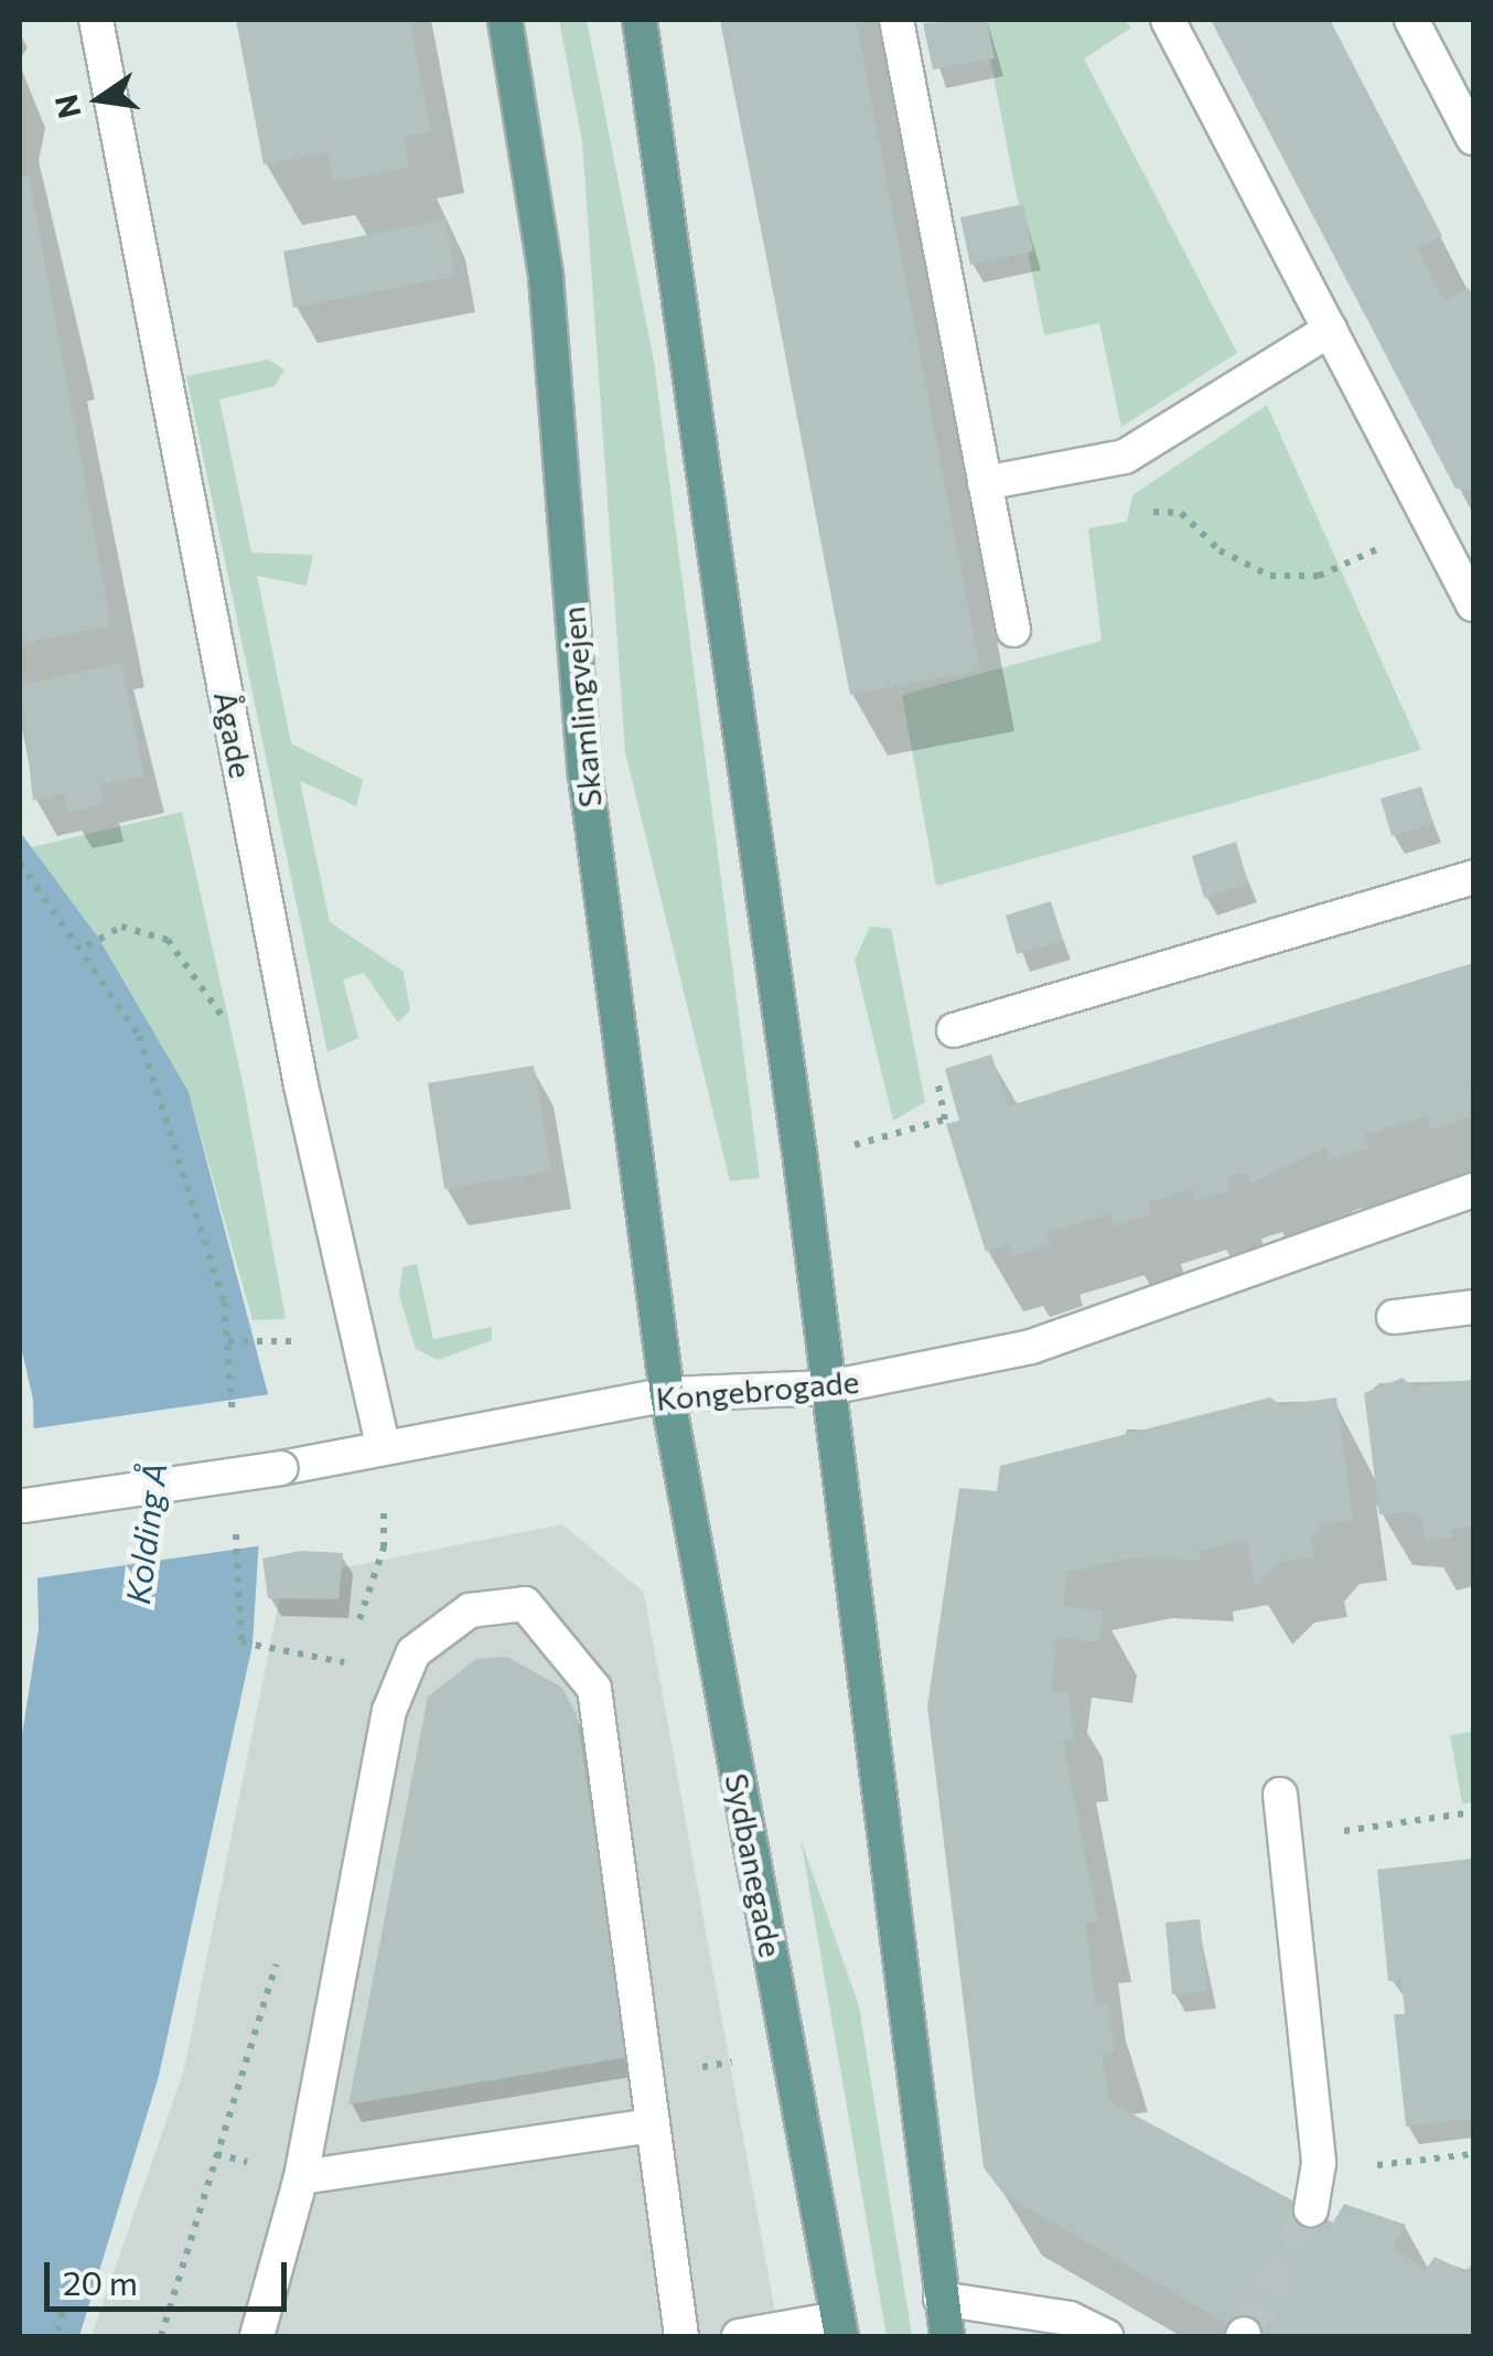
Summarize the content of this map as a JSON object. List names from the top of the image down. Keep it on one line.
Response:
{"streets":{"main road":["Skamlingvejen","Sydbanegade"],"street":["Ågade","Kongebrogade"]},"crossings":[["Skamlingvejen","Kongebrogade"],["Skamlingvejen","Sydbanegade"],["Ågade","Kongebrogade"],["Kongebrogade","Sydbanegade"]],"water":["Kolding Å"],"scale_bar":"20 m","north":"left"}
